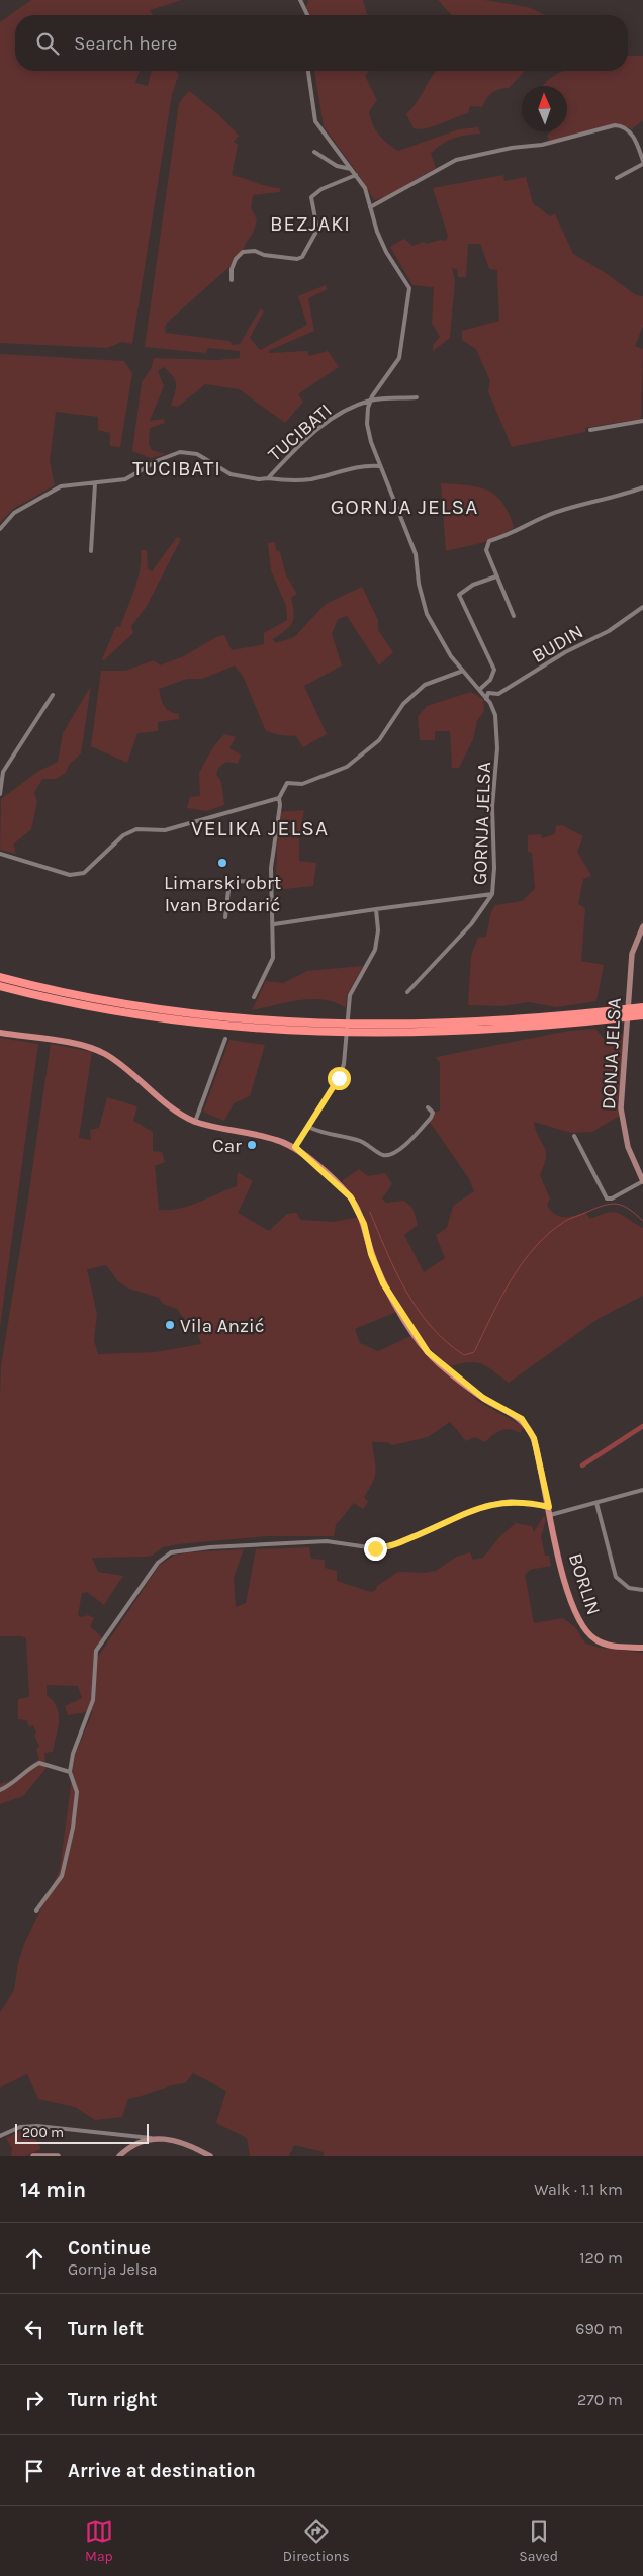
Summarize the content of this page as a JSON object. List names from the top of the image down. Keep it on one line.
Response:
{"streets":{"main road":["DONJA JELSA","BORLIN"],"street":["TUCIBATI","BUDIN","GORNJA JELSA"]},"crossings":[["TUCIBATI","GORNJA JELSA"],["BUDIN","GORNJA JELSA"]],"districts":["BEZJAKI","TUCIBATI","GORNJA JELSA","VELIKA JELSA"],"places":["Limarski obrt Ivan Brodarić","Car","Vila Anzić"],"scale_bar":"200 m","north":"top","page":{"search":"Search here","scale":"200 m","heading":["14 min","Walk · 1.1 km"],"list":[["Continue","Gornja Jelsa","120 m"],["Turn left","690 m"],["Turn right","270 m"],"Arrive at destination"],"nav":["Map","Directions","Saved"]}}
